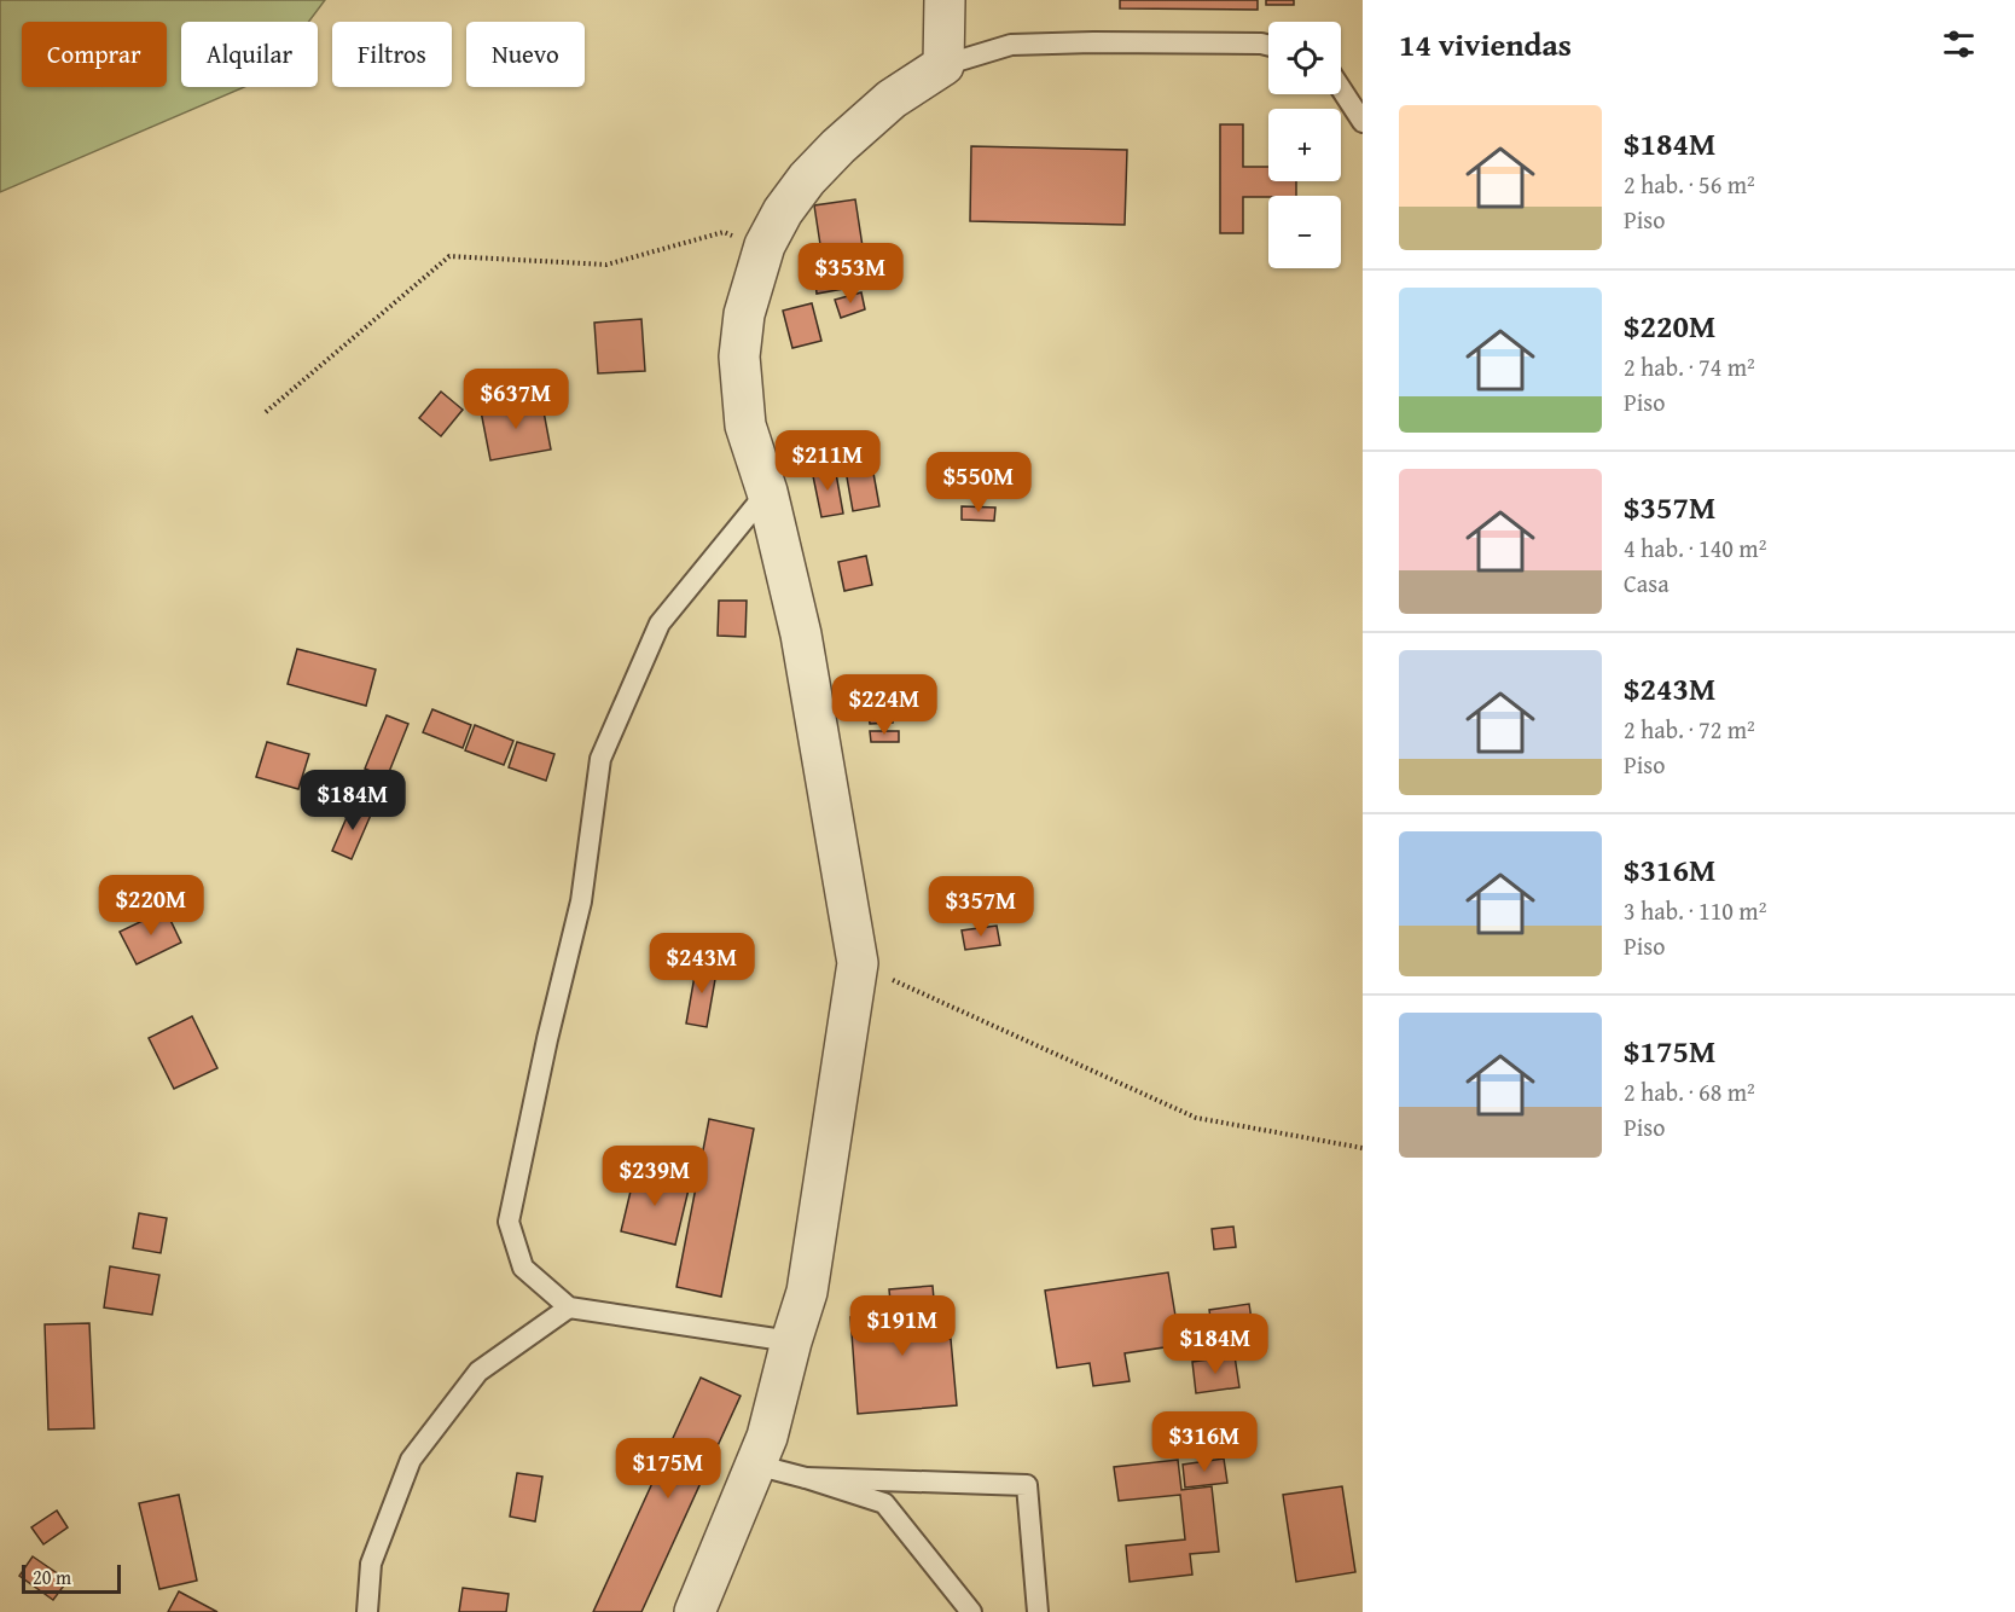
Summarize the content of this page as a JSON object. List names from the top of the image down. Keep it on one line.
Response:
{"scale_bar":"20 m","page":{"heading":"14 viviendas","map_buttons":["+","−"],"chip":["Comprar","Alquilar","Filtros","Nuevo"],"list":[{"name":"$184M","note":"2 hab. · 56 m² · Piso"},{"name":"$220M","note":"2 hab. · 74 m² · Piso"},{"name":"$357M","note":"4 hab. · 140 m² · Casa"},{"name":"$243M","note":"2 hab. · 72 m² · Piso"},{"name":"$316M","note":"3 hab. · 110 m² · Piso"},{"name":"$175M","note":"2 hab. · 68 m² · Piso"}],"price":["$353M","$637M","$211M","$550M","$224M","$184M","$220M","$357M","$243M","$239M","$191M","$184M","$316M","$175M"],"scale":"20 m"}}
